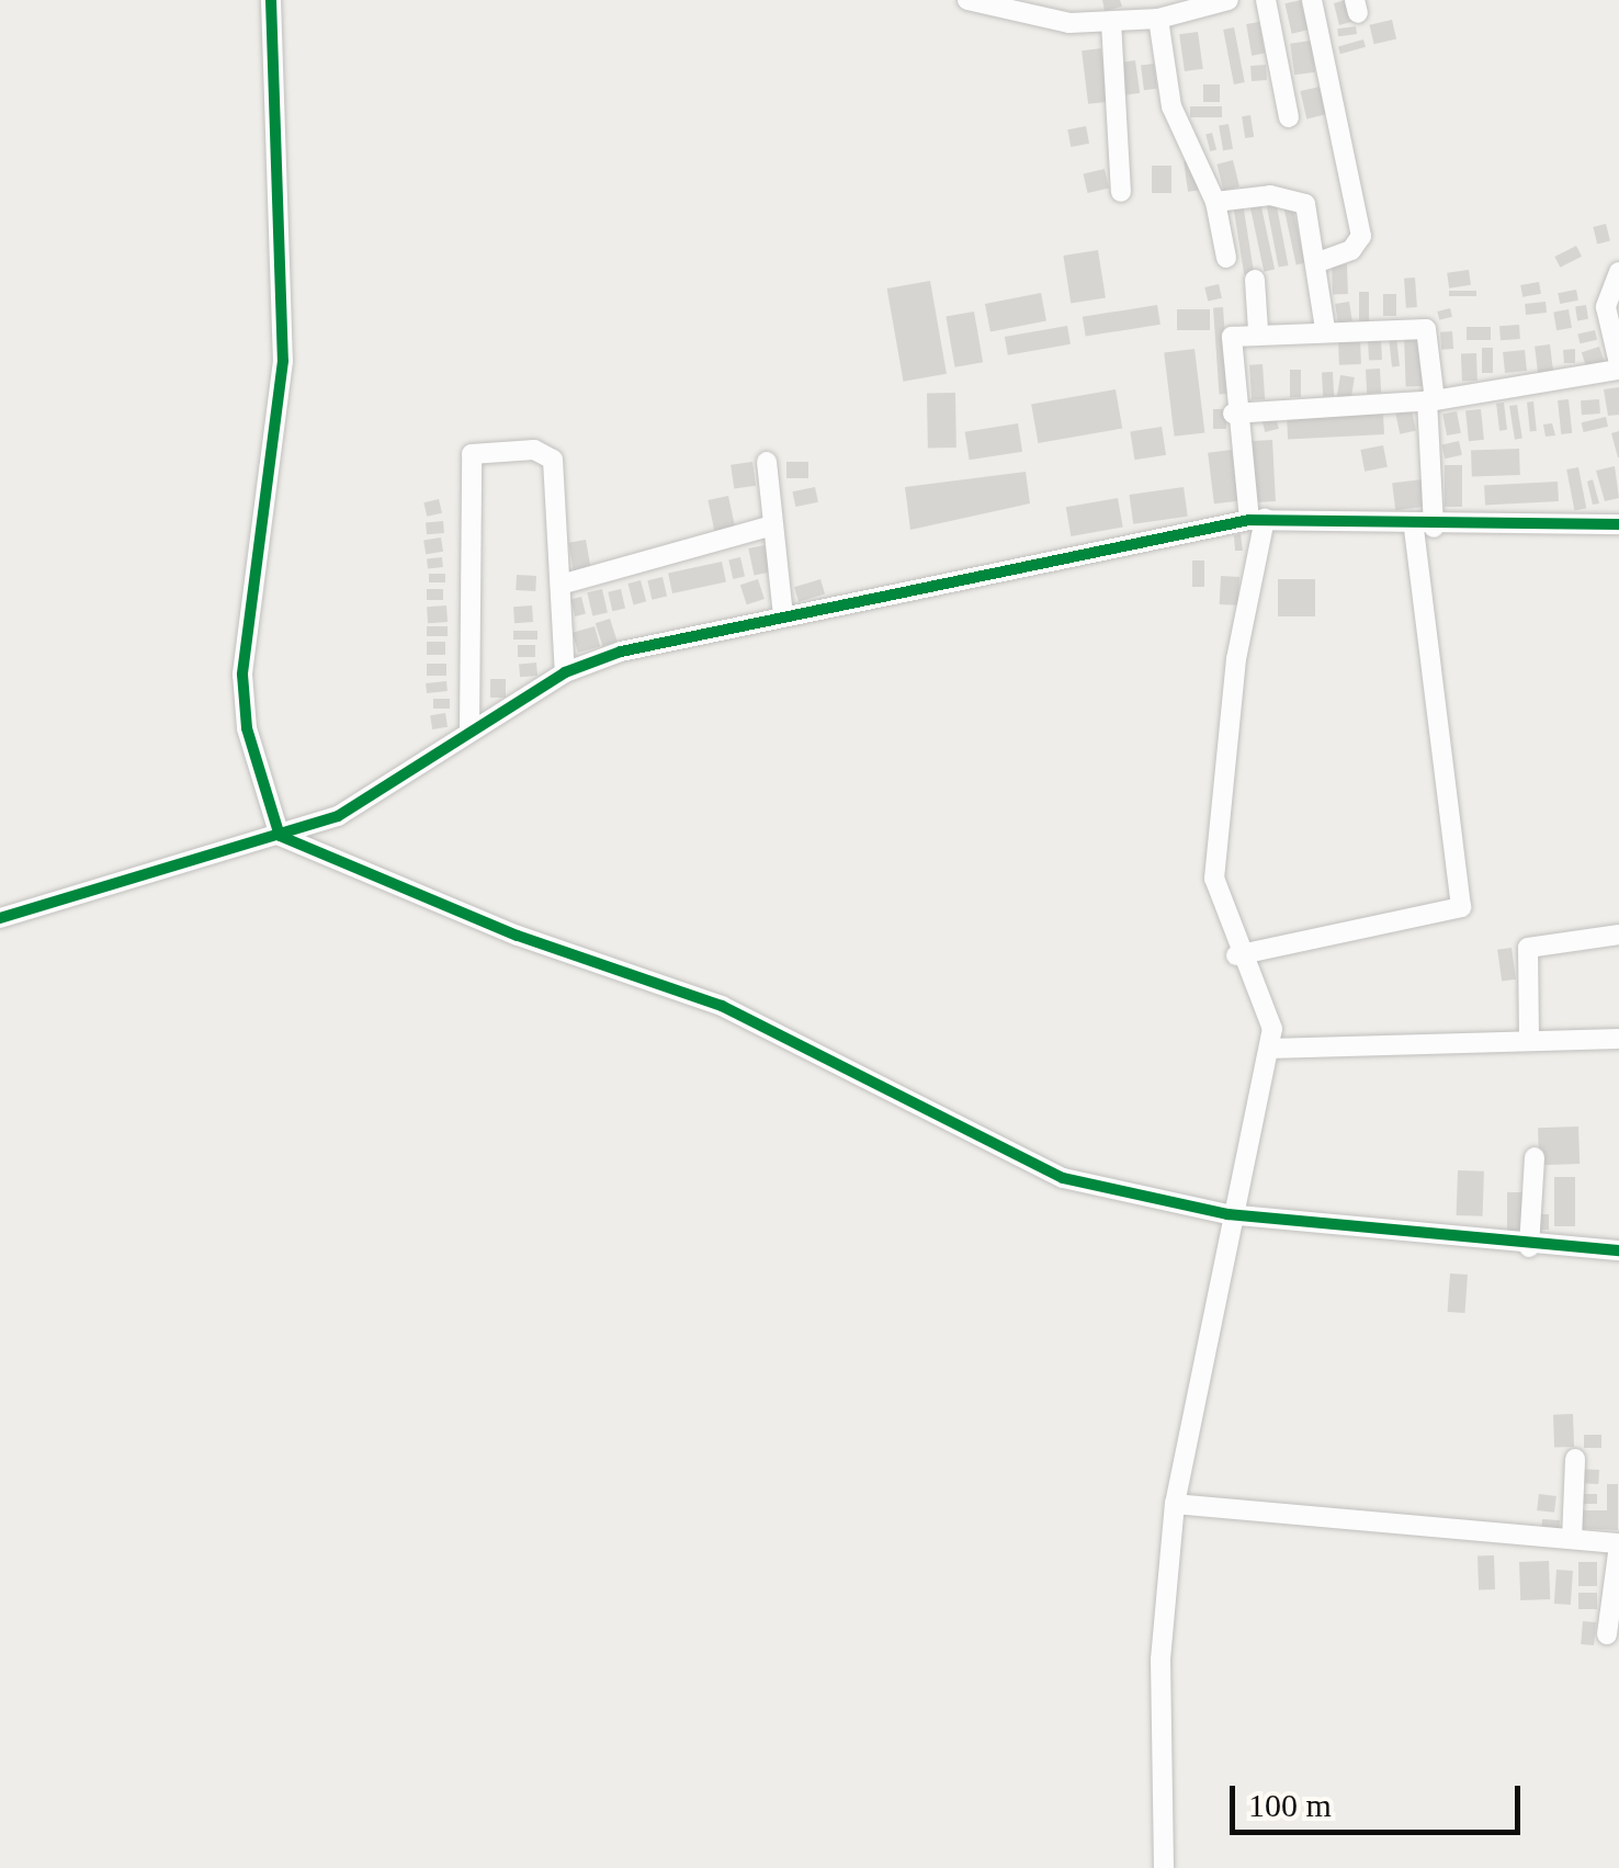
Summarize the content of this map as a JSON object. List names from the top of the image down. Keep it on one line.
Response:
{"scale_bar":"100 m"}
